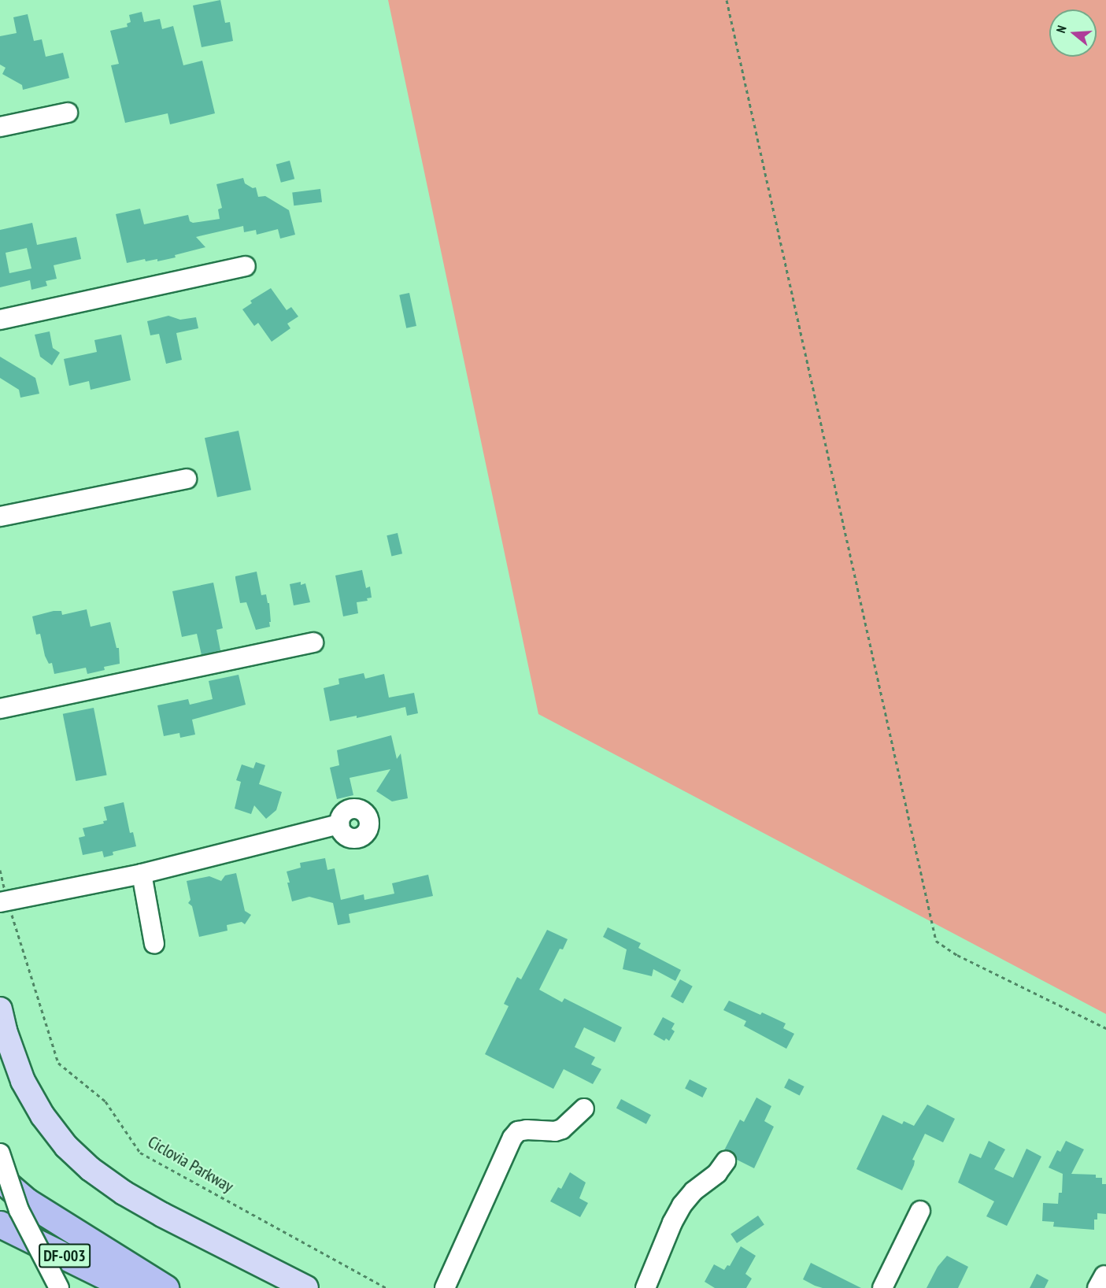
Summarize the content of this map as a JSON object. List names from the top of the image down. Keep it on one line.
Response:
{"streets":{"highway":["DF-003"],"path":["Ciclovia Parkway"]},"north":"left"}
